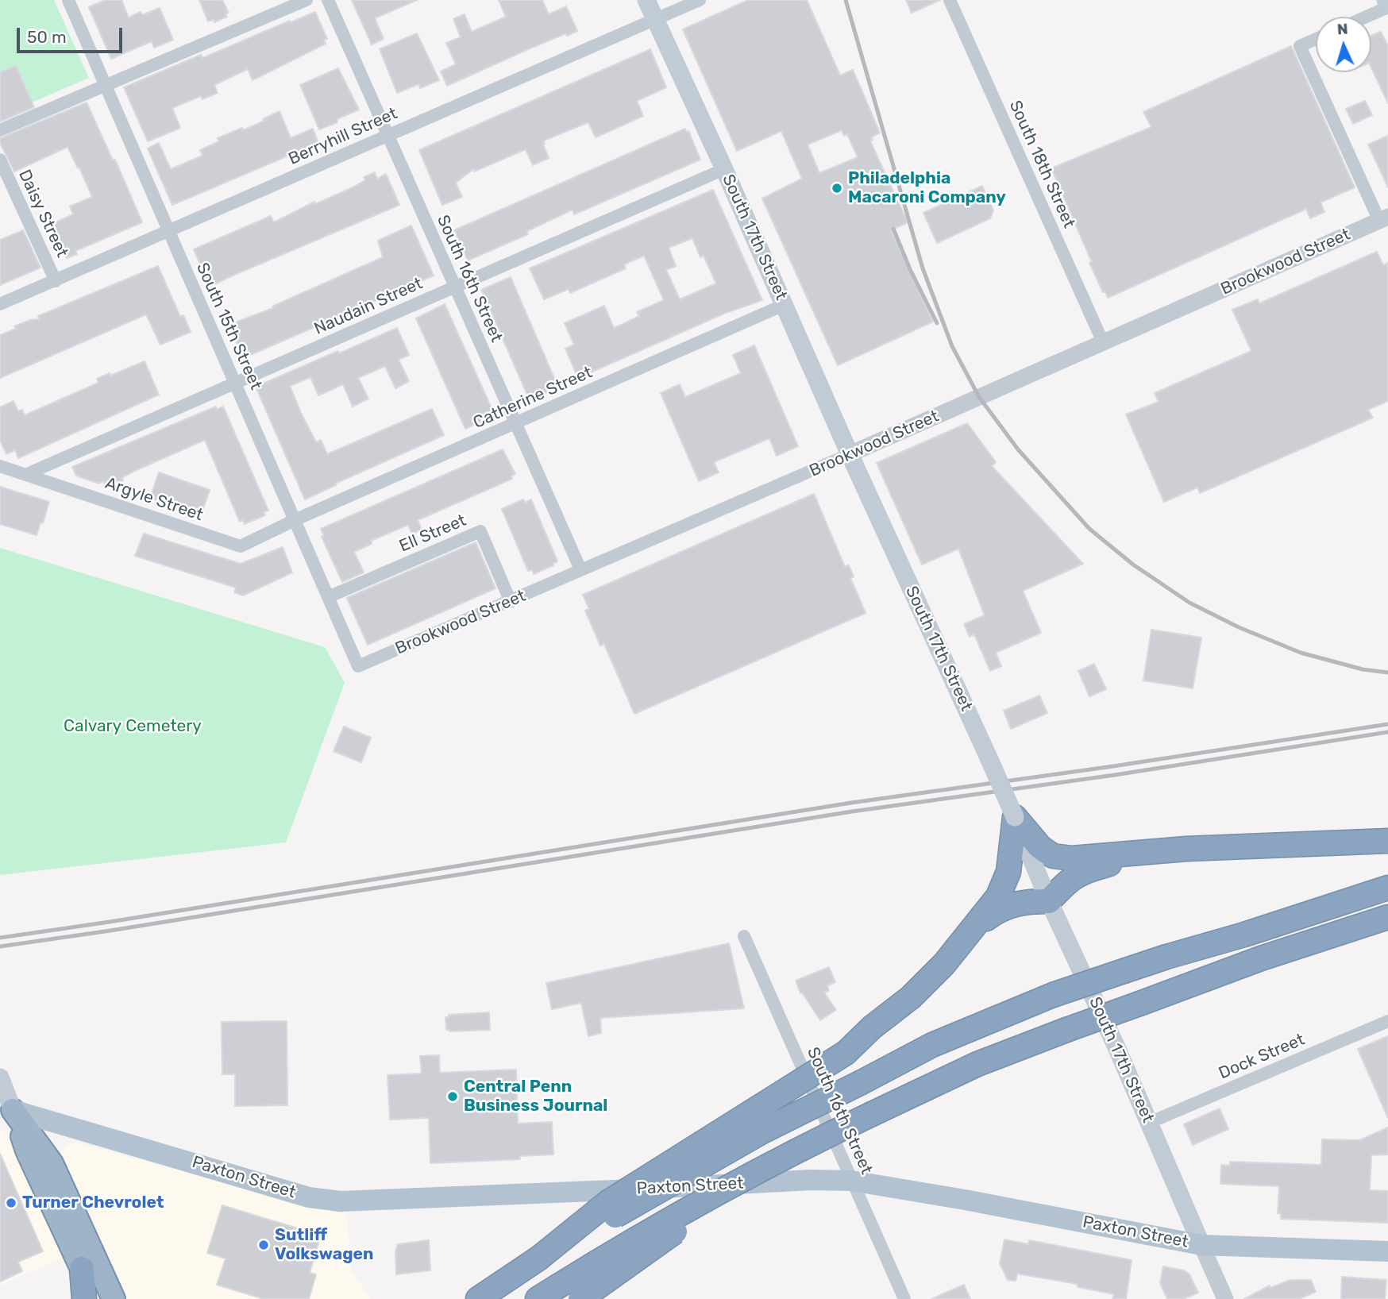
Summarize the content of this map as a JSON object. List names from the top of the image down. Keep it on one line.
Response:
{"streets":{"main road":["South 17th Street","Paxton Street"],"street":["Berryhill Street","South 18th Street","Daisy Street","Brookwood Street","South 16th Street","Naudain Street","South 15th Street","Catherine Street","Argyle Street","Ell Street","Dock Street"]},"crossings":[["Berryhill Street","Daisy Street"],["Berryhill Street","South 17th Street"],["Berryhill Street","South 16th Street"],["Berryhill Street","South 15th Street"],["South 18th Street","Brookwood Street"],["South 17th Street","Brookwood Street"],["South 17th Street","Naudain Street"],["South 17th Street","Catherine Street"],["South 17th Street","Dock Street"],["South 17th Street","Paxton Street"],["Brookwood Street","South 16th Street"],["Brookwood Street","South 15th Street"],["Brookwood Street","Ell Street"],["South 16th Street","Naudain Street"],["South 16th Street","Catherine Street"],["South 16th Street","Paxton Street"],["Naudain Street","South 15th Street"],["Naudain Street","Argyle Street"],["South 15th Street","Catherine Street"],["South 15th Street","Argyle Street"],["South 15th Street","Ell Street"],["Catherine Street","Argyle Street"]],"parks":["Calvary Cemetery"],"places":["Philadelphia Macaroni Company","Central Penn Business Journal","Turner Chevrolet","Sutliff Volkswagen"],"scale_bar":"50 m","north":"top"}
